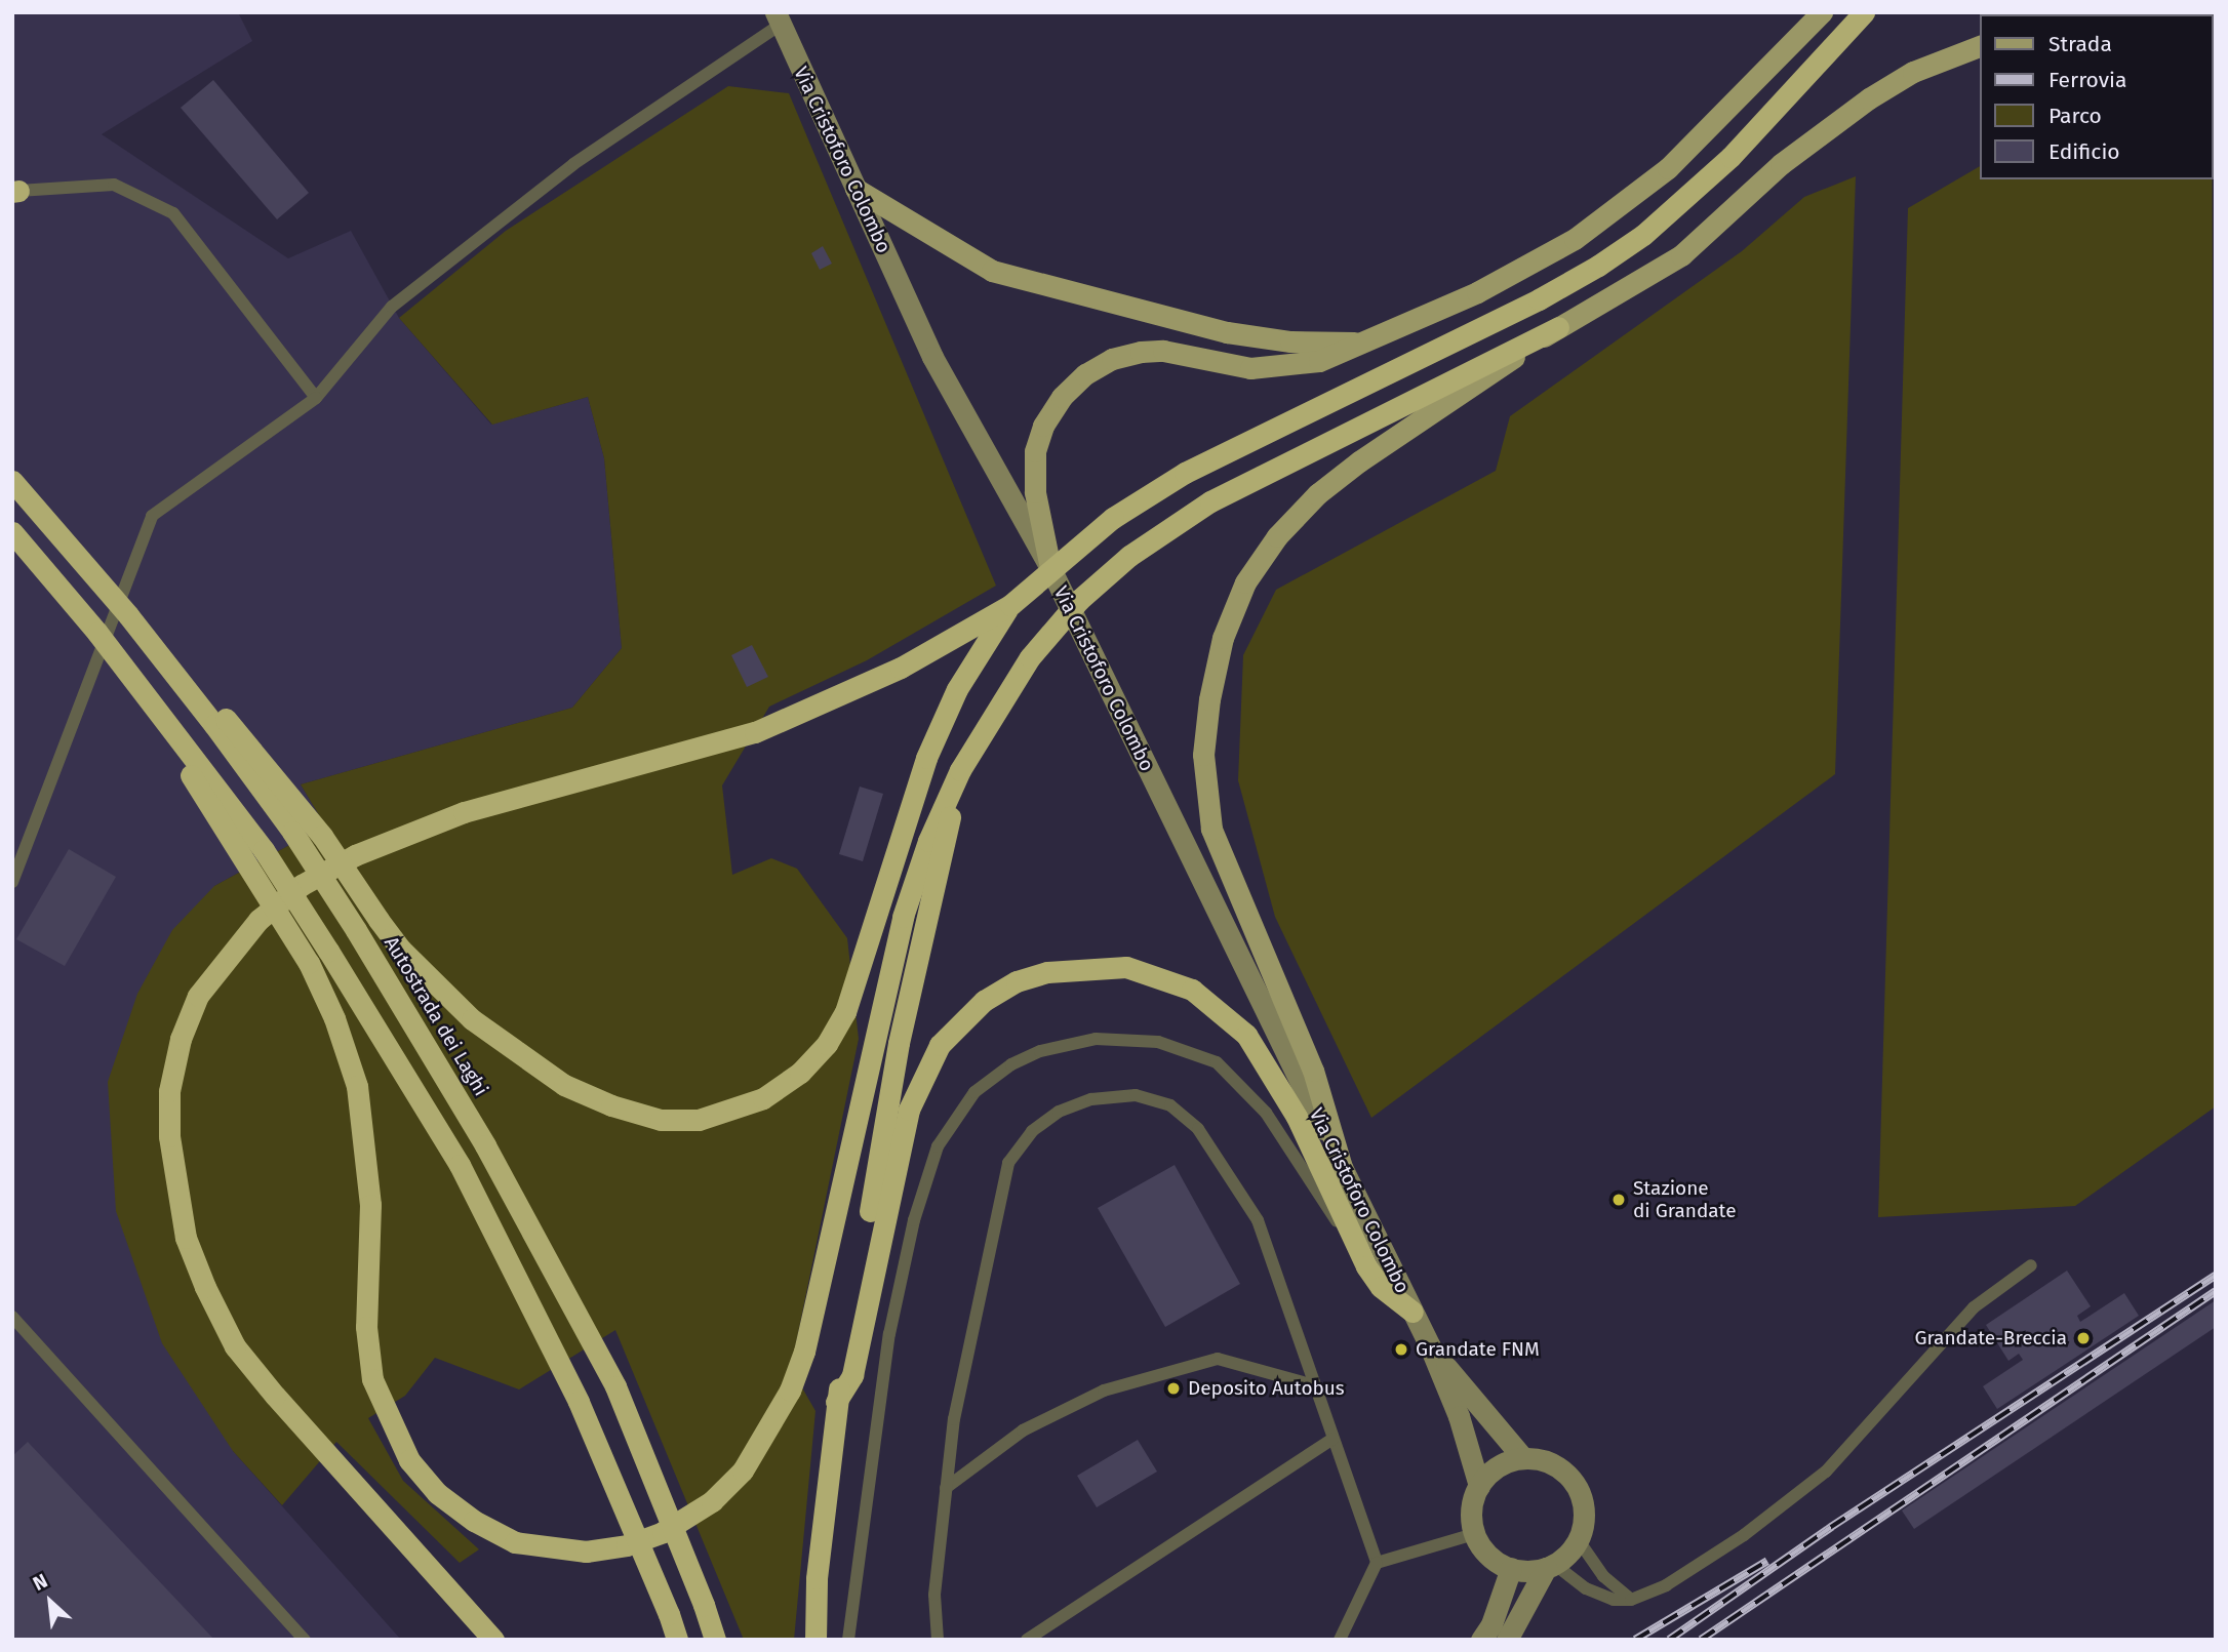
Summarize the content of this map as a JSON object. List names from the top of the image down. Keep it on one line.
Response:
{"streets":{"highway":["Autostrada dei Laghi"],"street":["Via Cristoforo Colombo"]},"places":["Stazione di Grandate","Grandate-Breccia","Grandate FNM","Deposito Autobus"],"legend":["Strada","Ferrovia","Parco","Edificio"],"north":"top left"}
